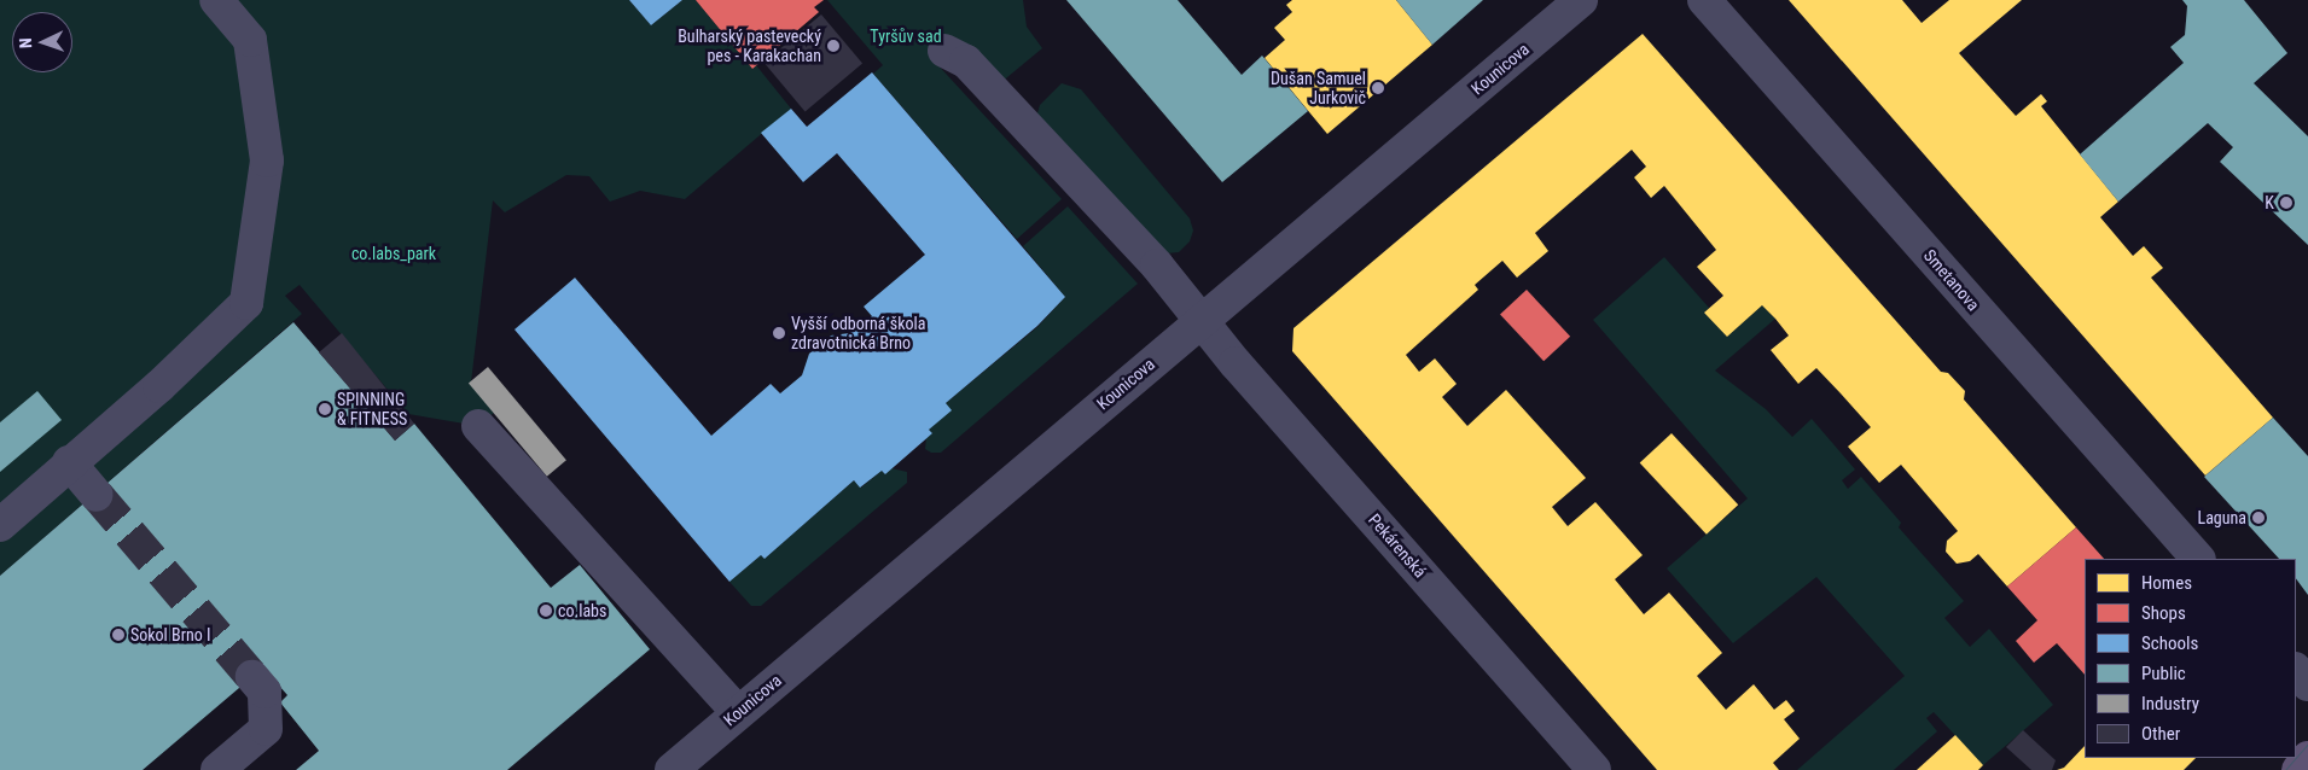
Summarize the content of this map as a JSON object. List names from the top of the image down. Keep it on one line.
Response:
{"streets":{"street":["Kounicova","Smetanova","Pekárenská"]},"crossings":[["Kounicova","Pekárenská"]],"parks":["Tyršův sad","co.labs_park"],"places":["Bulharský pastevecký pes - Karakachan","Dušan Samuel Jurkovič","K","Vyšší odborná škola zdravotnická Brno","SPINNING & FITNESS","Laguna","co.labs","Sokol Brno I"],"legend":["Homes","Shops","Schools","Public","Industry","Other"],"north":"left"}
